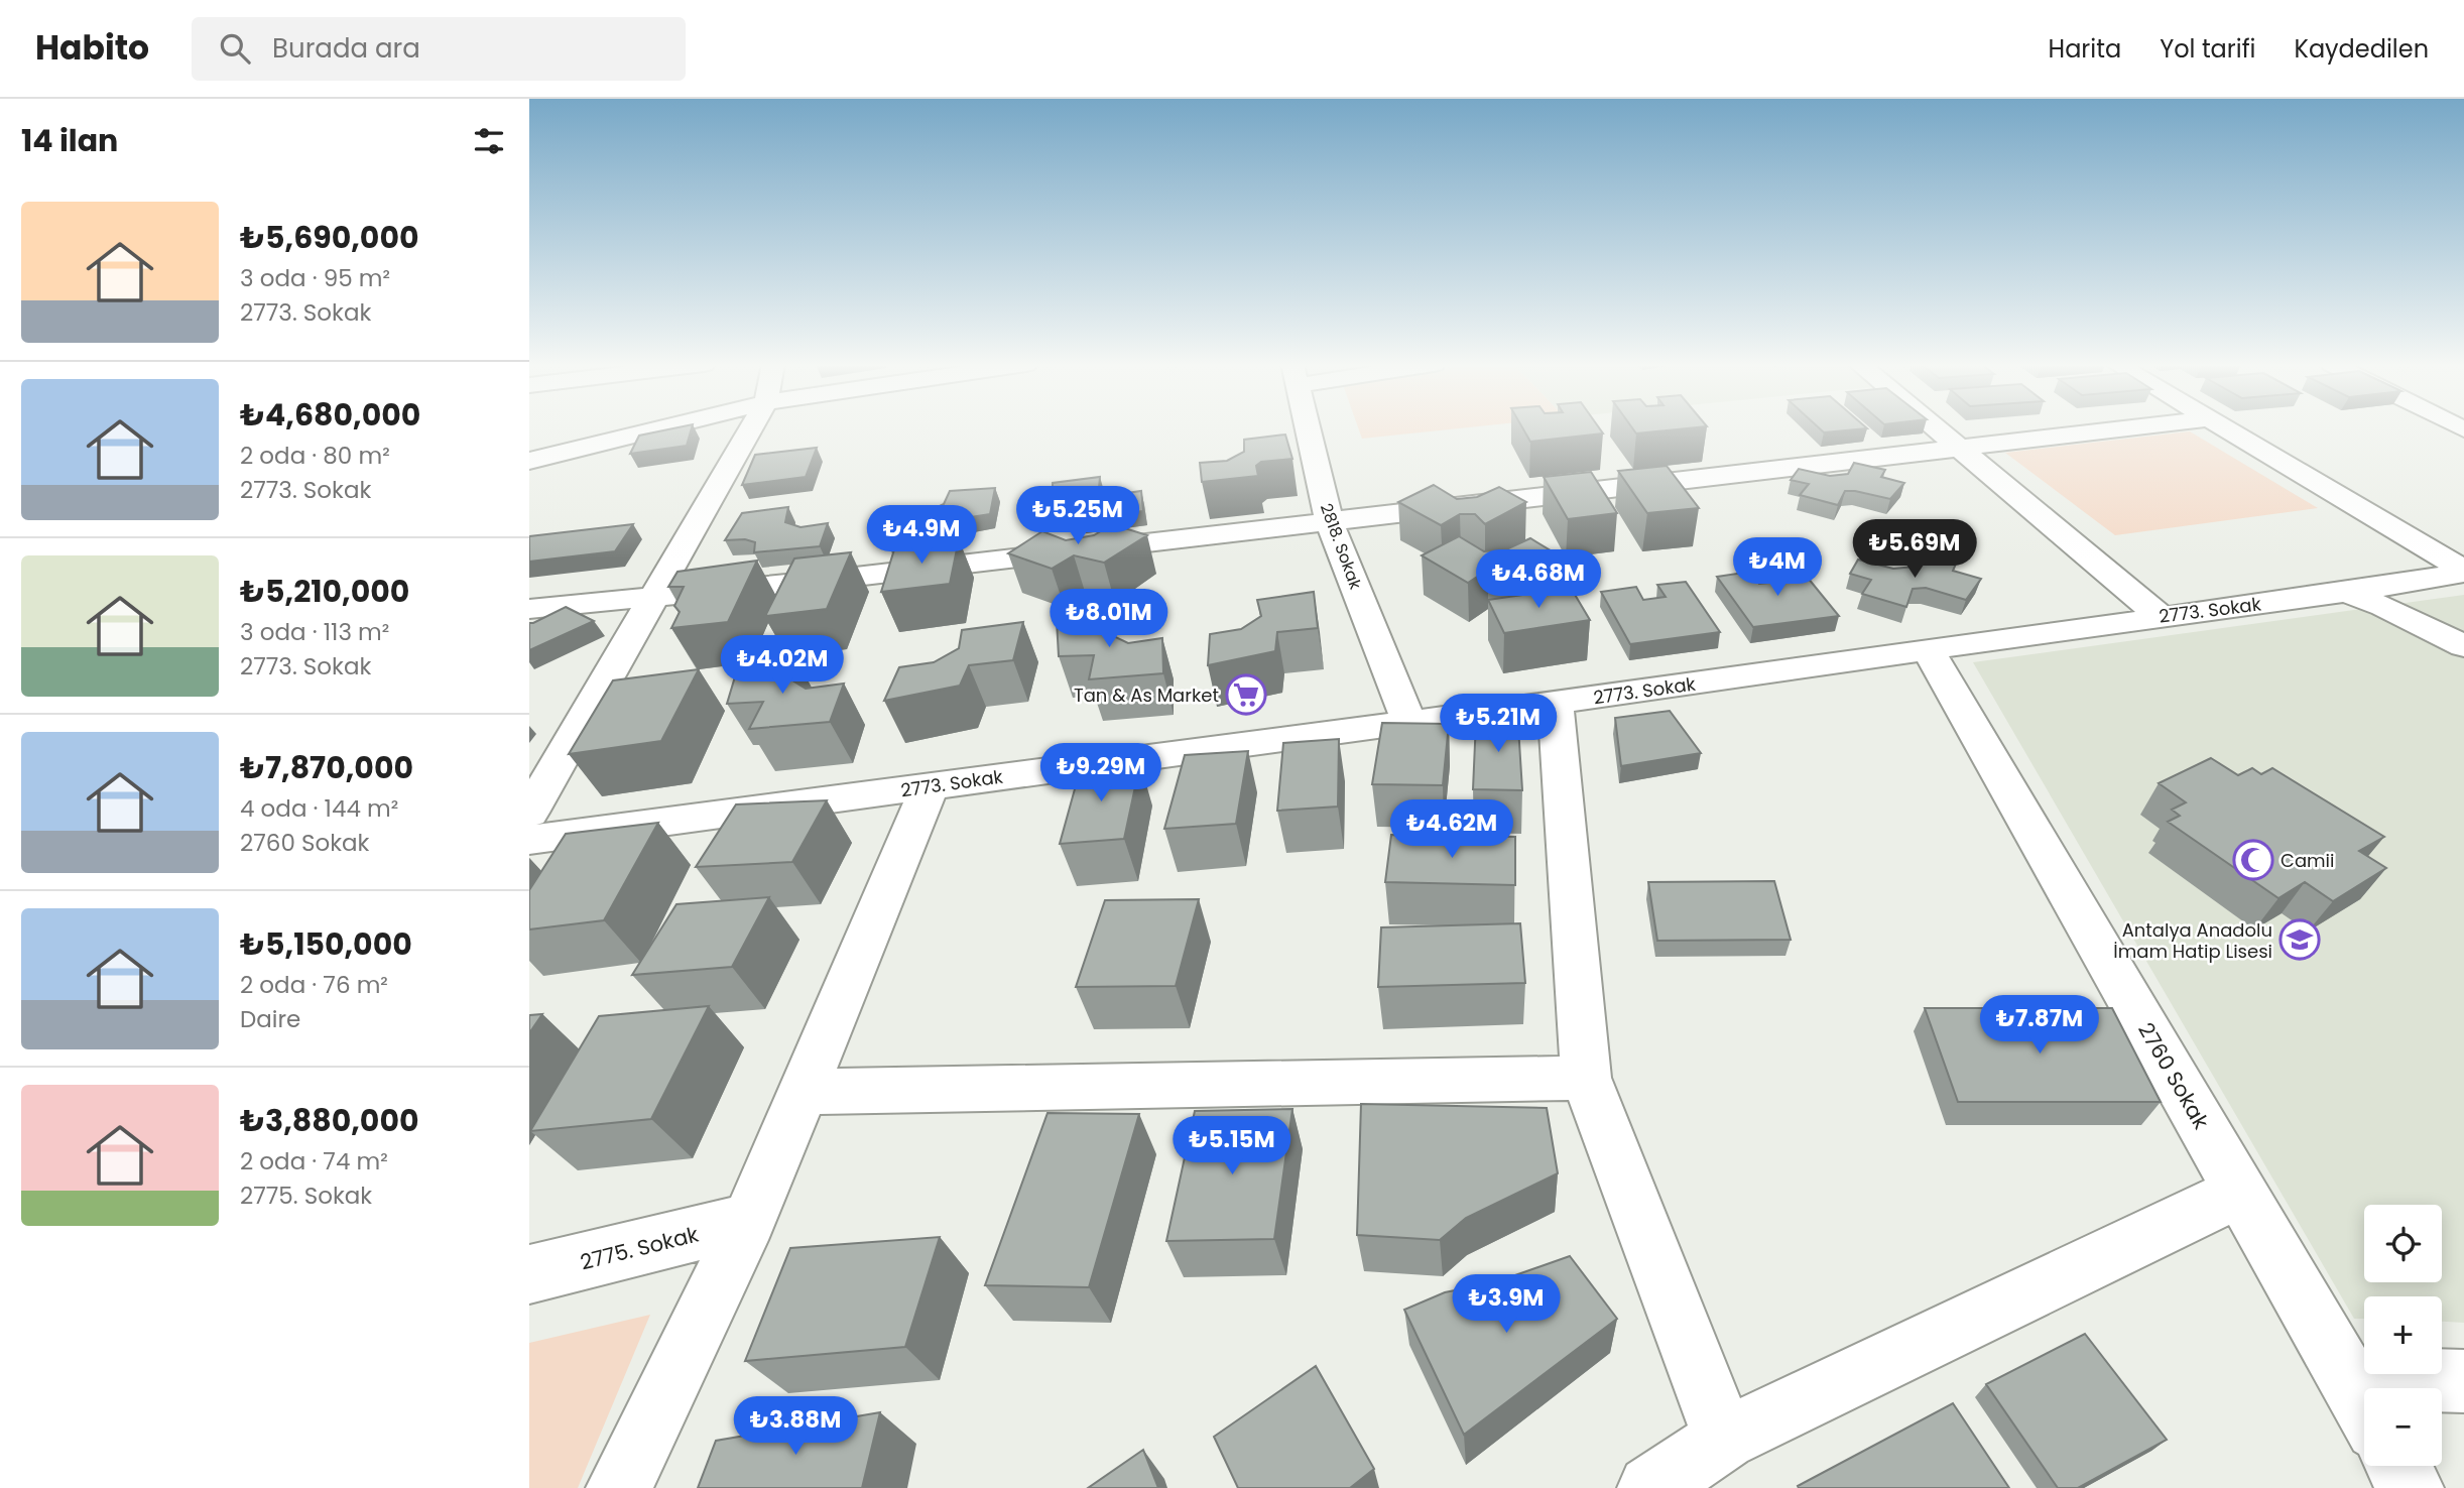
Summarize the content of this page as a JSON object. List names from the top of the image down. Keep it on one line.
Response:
{"streets":{"street":["2818. Sokak","2773. Sokak","2760 Sokak","2775. Sokak"]},"crossings":[["2818. Sokak","2773. Sokak"],["2773. Sokak","2760 Sokak"]],"places":{"supermarket":["Tan & As Market"],"mosque":["Camii"],"school or university":["Antalya Anadolu İmam Hatip Lisesi"]},"page":{"header":"Habito","search":"Burada ara","nav":["Harita","Yol tarifi","Kaydedilen"],"heading":"14 ilan","list":[{"name":"₺5,690,000","note":"3 oda · 95 m² · 2773. Sokak"},{"name":"₺4,680,000","note":"2 oda · 80 m² · 2773. Sokak"},{"name":"₺5,210,000","note":"3 oda · 113 m² · 2773. Sokak"},{"name":"₺7,870,000","note":"4 oda · 144 m² · 2760 Sokak"},{"name":"₺5,150,000","note":"2 oda · 76 m² · Daire"},{"name":"₺3,880,000","note":"2 oda · 74 m² · 2775. Sokak"}],"price":["₺5.25M","₺4.9M","₺5.69M","₺4M","₺4.68M","₺8.01M","₺4.02M","₺5.21M","₺9.29M","₺4.62M","₺7.87M","₺5.15M","₺3.9M","₺3.88M"],"map_buttons":["+","−"]}}
